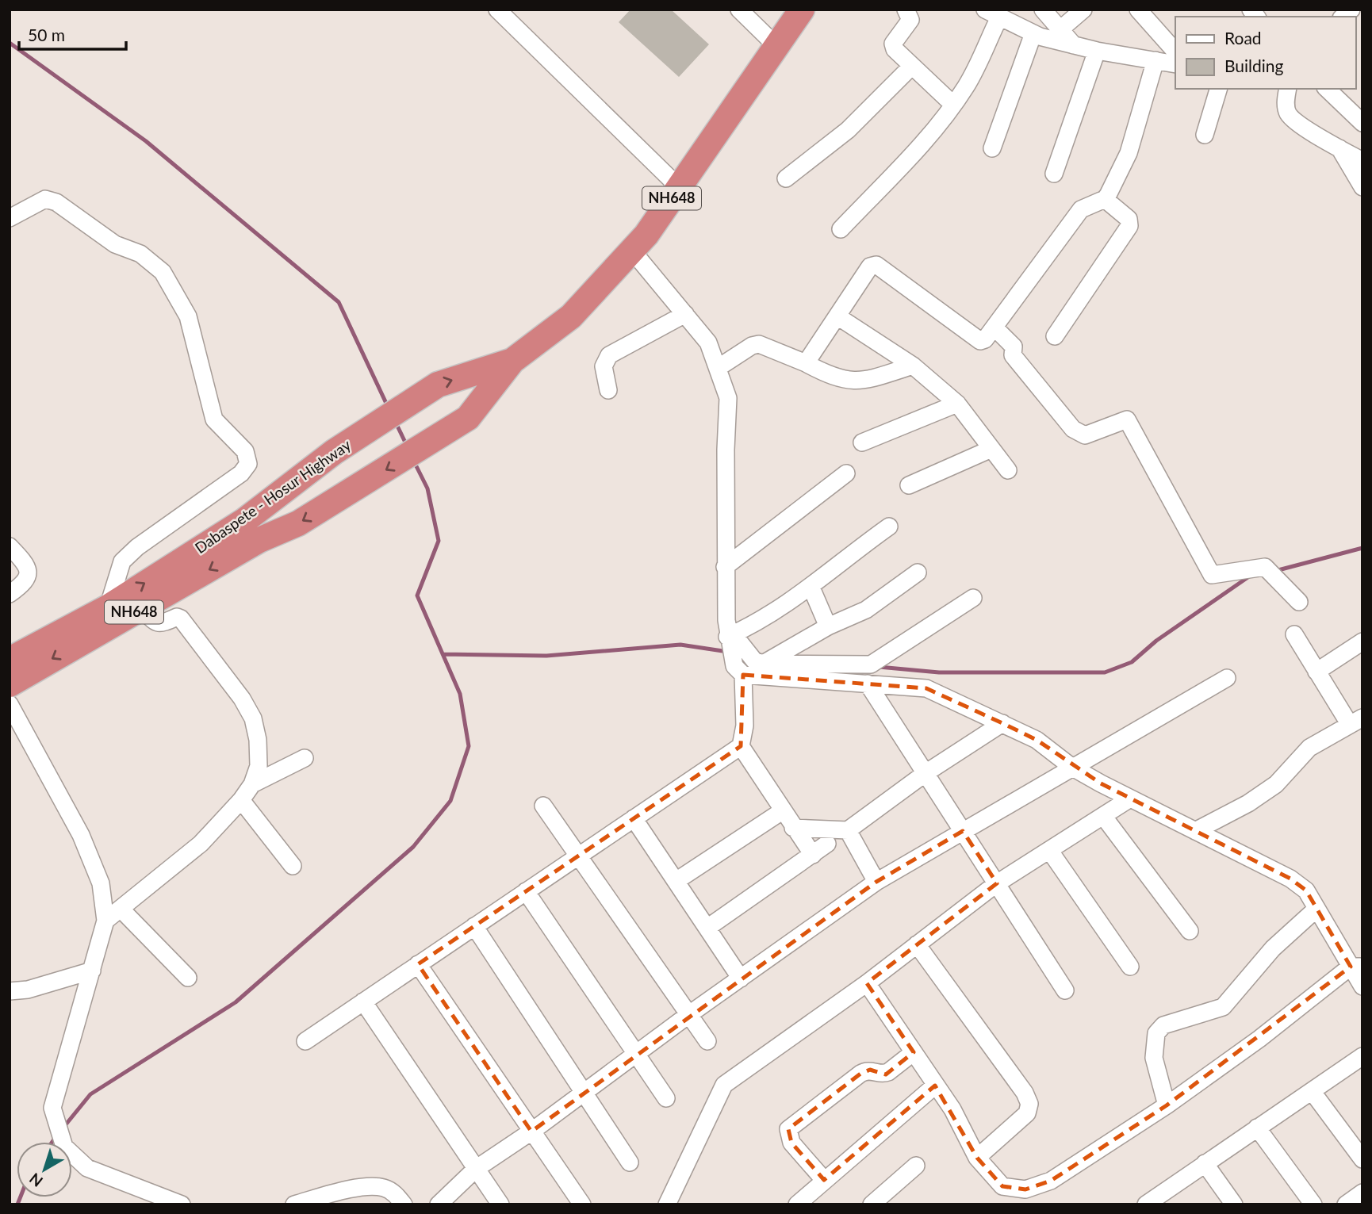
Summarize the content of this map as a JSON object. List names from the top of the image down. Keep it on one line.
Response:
{"streets":{"highway":["NH648","Dabaspete - Hosur Highway"]},"crossings":[["NH648","Dabaspete - Hosur Highway"]],"legend":["Road","Building"],"scale_bar":"50 m","north":"bottom left"}
